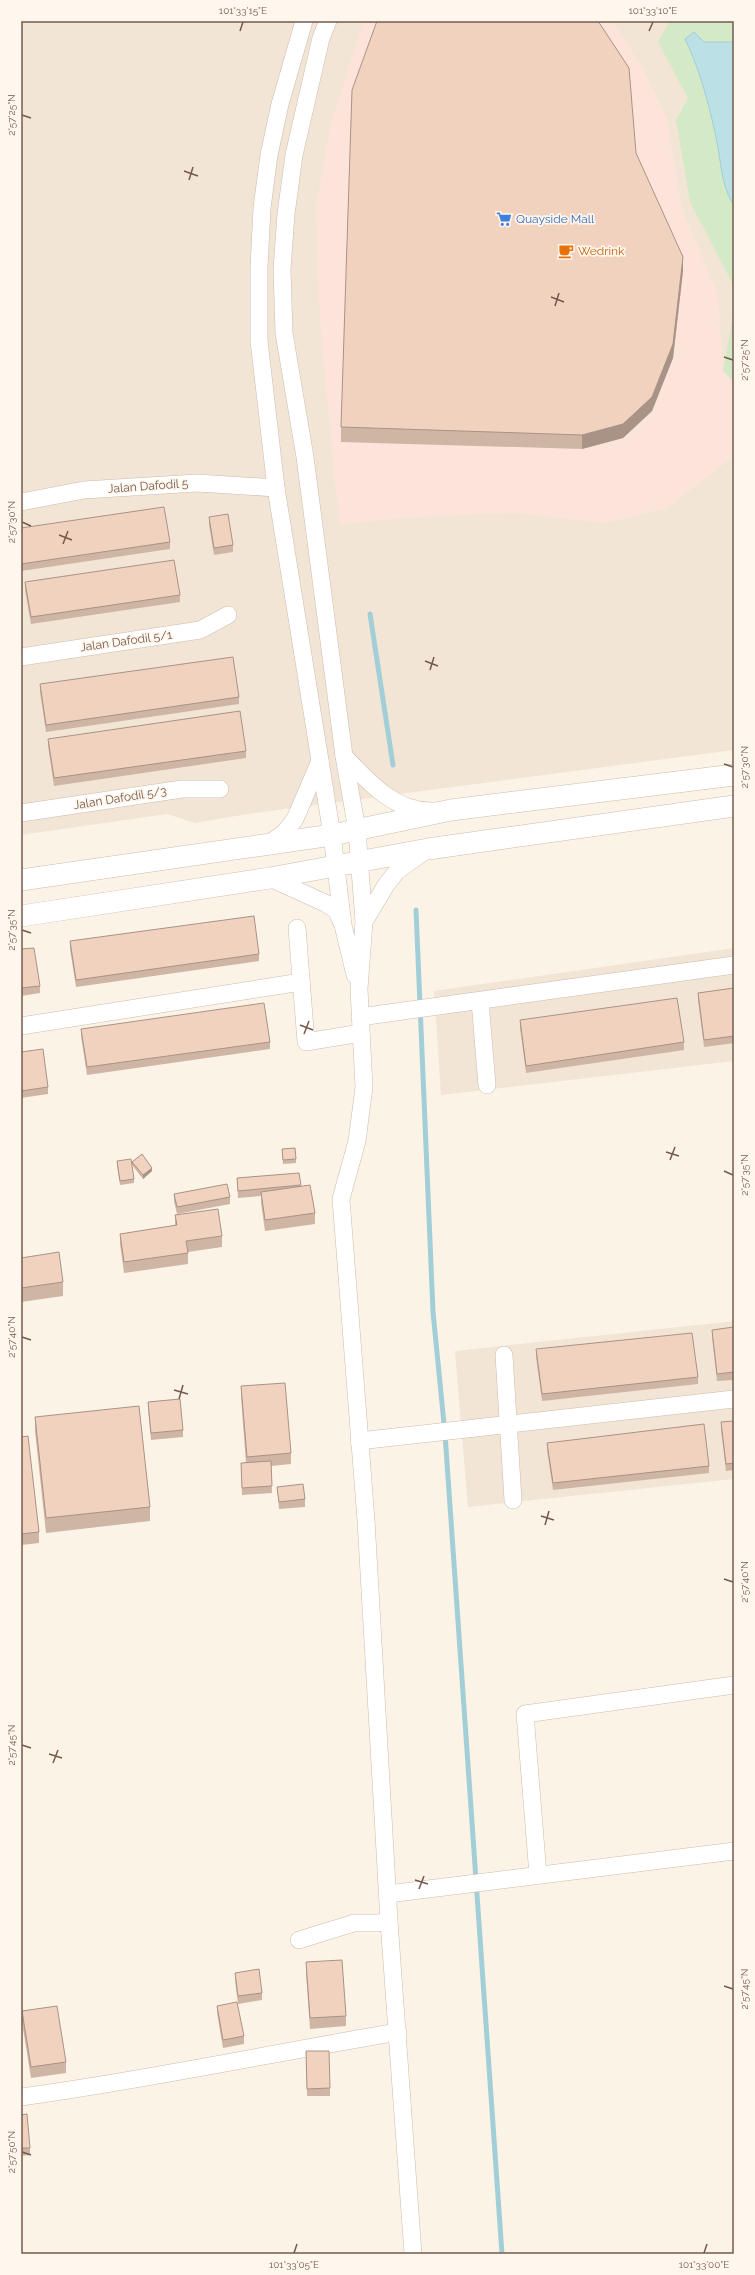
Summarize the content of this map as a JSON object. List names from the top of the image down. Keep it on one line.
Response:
{"streets":{"street":["Jalan Dafodil 5","Jalan Dafodil 5/1","Jalan Dafodil 5/3"]},"places":{"supermarket":["Quayside Mall"],"cafe":["Wedrink"]},"coordinates":["101°33'15\"E","101°33'10\"E","2°57'25\"N","2°57'30\"N","2°57'35\"N","2°57'40\"N","2°57'45\"N","2°57'50\"N","101°33'05\"E","101°33'00\"E"]}
